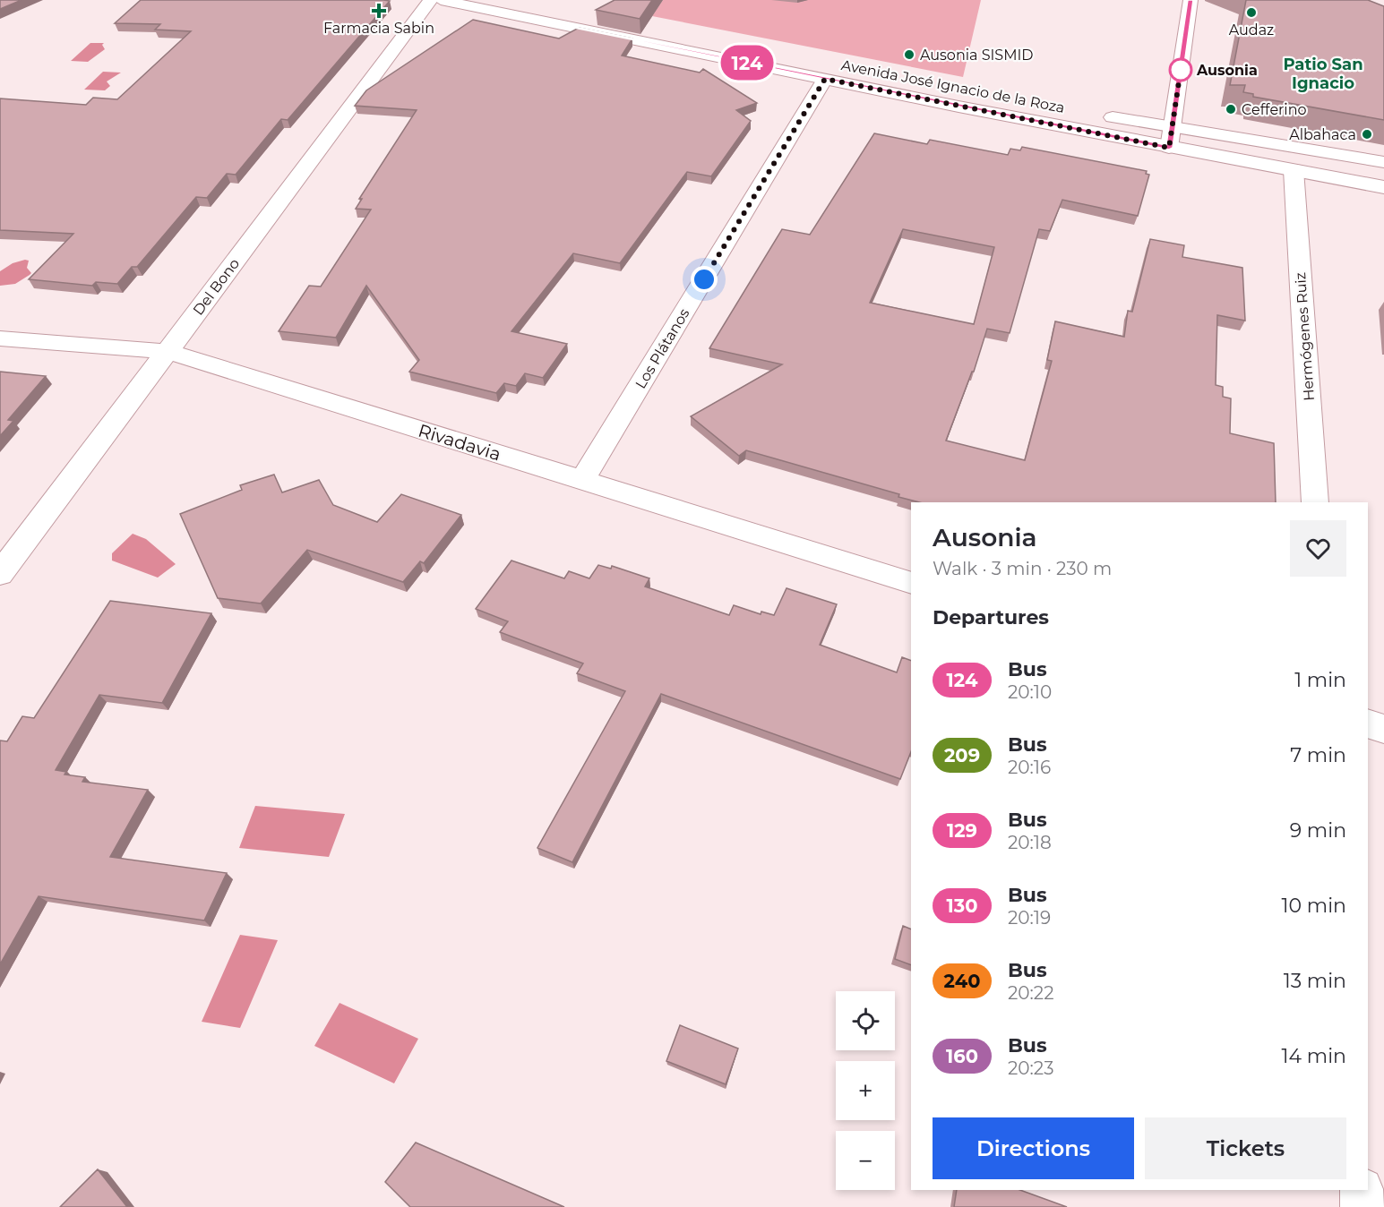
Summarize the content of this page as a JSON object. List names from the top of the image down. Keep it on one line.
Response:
{"streets":{"street":["Avenida José Ignacio de la Roza","Del Bono","Hermógenes Ruiz","Los Plátanos","Rivadavia"]},"crossings":[["Avenida José Ignacio de la Roza","Hermógenes Ruiz"],["Avenida José Ignacio de la Roza","Los Plátanos"],["Del Bono","Rivadavia"],["Los Plátanos","Rivadavia"]],"districts":["Patio San Ignacio"],"places":{"health":["Farmacia Sabin"],"other":["Audaz","Ausonia SISMID","Ausonia","Cefferino","Albahaca"]},"lines":["bus line 124"],"page":{"on_map":"124","heading":[["Ausonia","Walk · 3 min · 230 m"],"Departures"],"list":[{"mark":"124","name":"Bus","note":"20:10","value":"1 min"},{"mark":"209","name":"Bus","note":"20:16","value":"7 min"},{"mark":"129","name":"Bus","note":"20:18","value":"9 min"},{"mark":"130","name":"Bus","note":"20:19","value":"10 min"},{"mark":"240","name":"Bus","note":"20:22","value":"13 min"},{"mark":"160","name":"Bus","note":"20:23","value":"14 min"}],"map_buttons":["+","−"],"buttons":["Directions","Tickets"]}}
